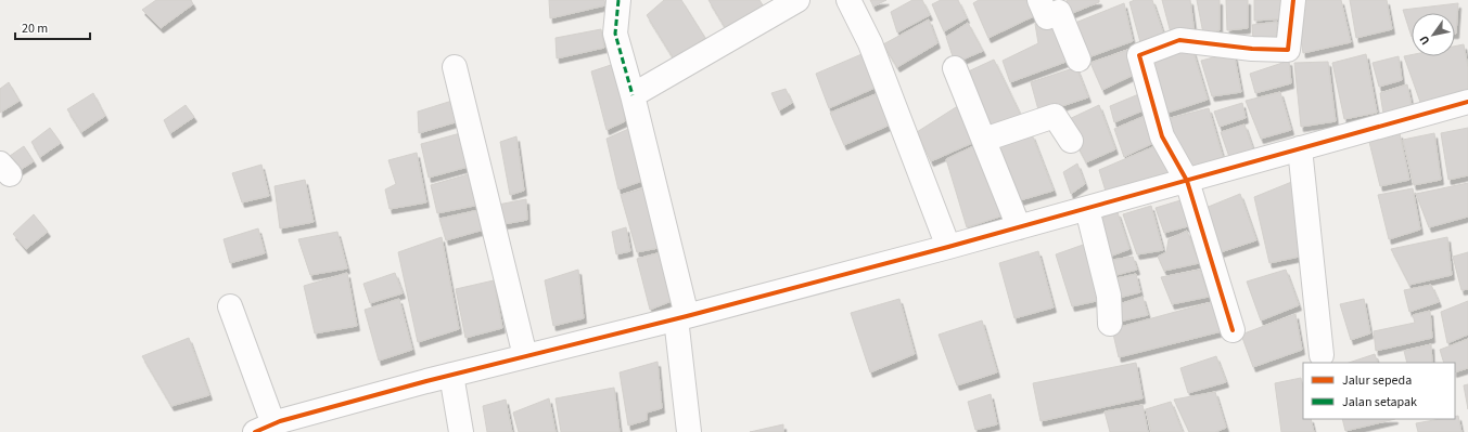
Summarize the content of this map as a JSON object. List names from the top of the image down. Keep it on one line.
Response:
{"legend":["Jalur sepeda","Jalan setapak"],"scale_bar":"20 m","north":"bottom left"}
